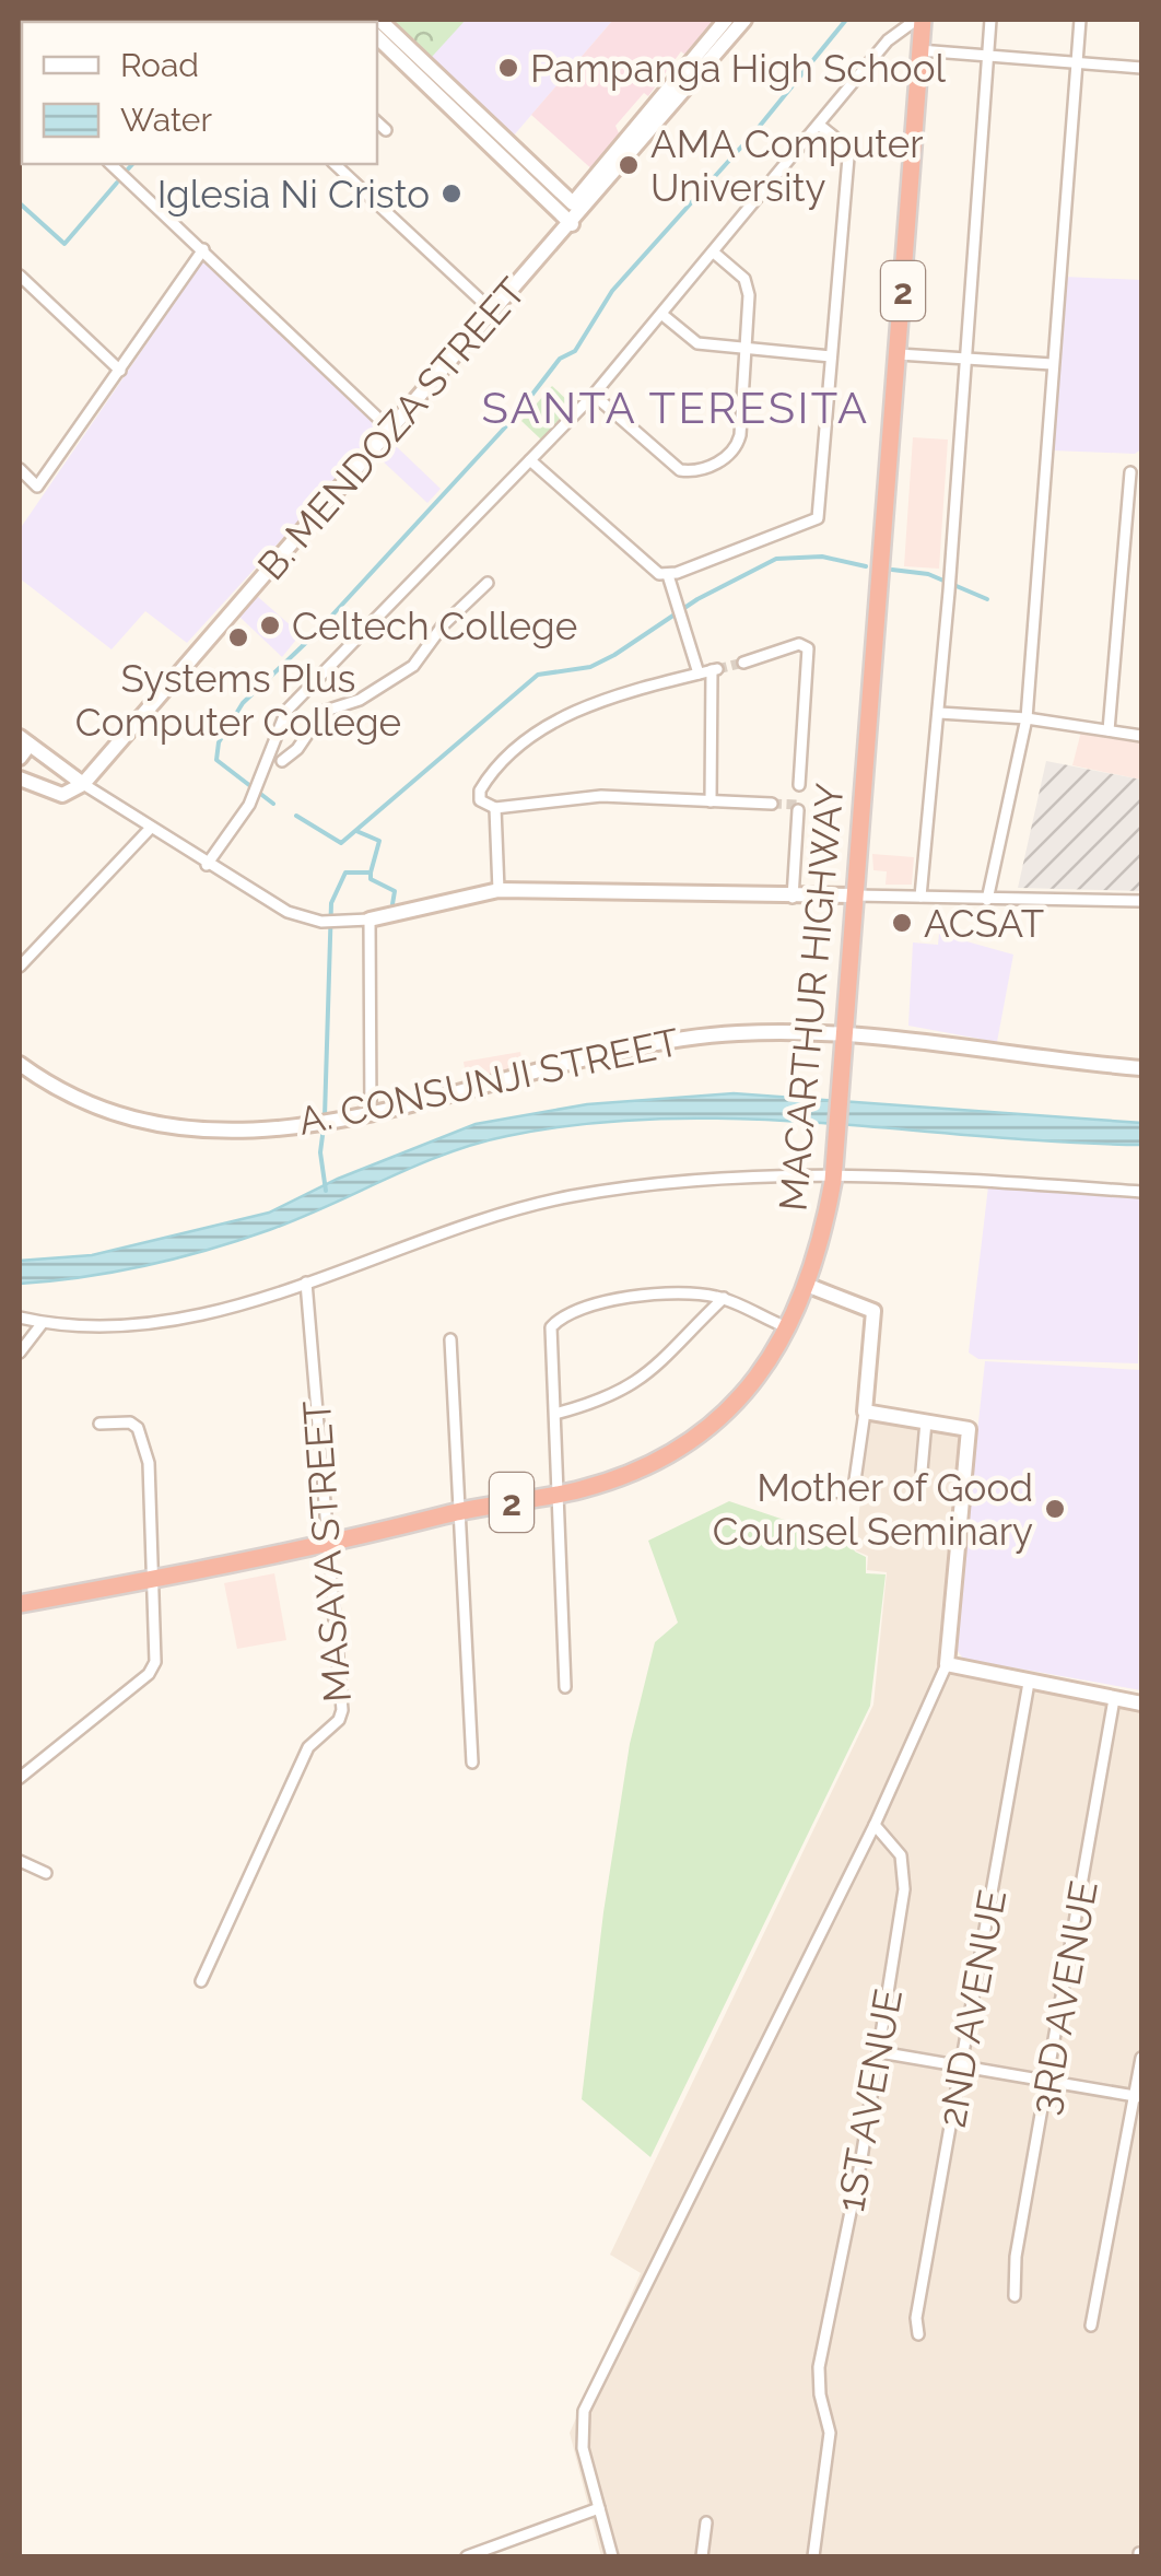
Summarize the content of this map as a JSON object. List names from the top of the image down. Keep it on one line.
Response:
{"streets":{"highway":["2","MACARTHUR HIGHWAY"],"main road":["B. MENDOZA STREET","A. CONSUNJI STREET"],"street":["MASAYA STREET","3RD AVENUE","2ND AVENUE","1ST AVENUE"]},"crossings":[["MACARTHUR HIGHWAY","A. CONSUNJI STREET"],["MACARTHUR HIGHWAY","MASAYA STREET"]],"districts":["SANTA TERESITA"],"places":["Pampanga High School","AMA Computer University","Iglesia Ni Cristo","Celtech College","Systems Plus Computer College","ACSAT","Mother of Good Counsel Seminary"],"legend":["Road","Water"]}
